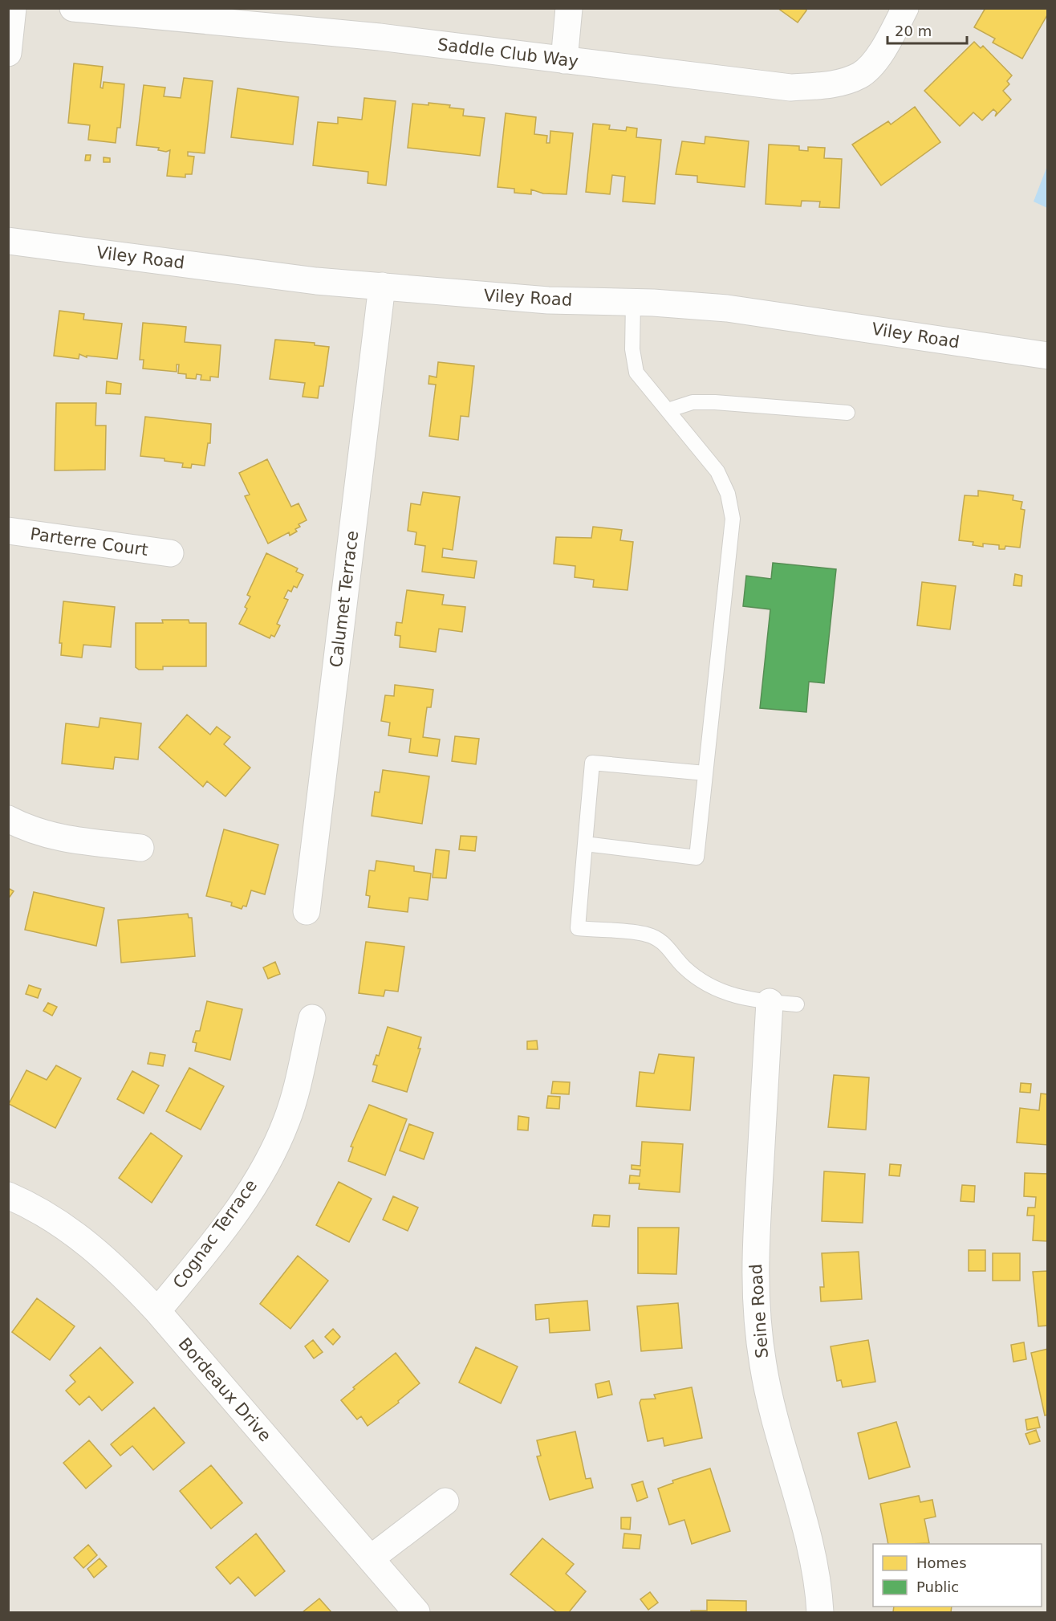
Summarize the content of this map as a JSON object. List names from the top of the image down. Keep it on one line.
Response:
{"streets":{"street":["Saddle Club Way","Viley Road","Parterre Court","Calumet Terrace","Cognac Terrace","Seine Road","Bordeaux Drive"]},"crossings":[["Viley Road","Calumet Terrace"],["Cognac Terrace","Bordeaux Drive"]],"legend":["Homes","Public"],"scale_bar":"20 m"}
